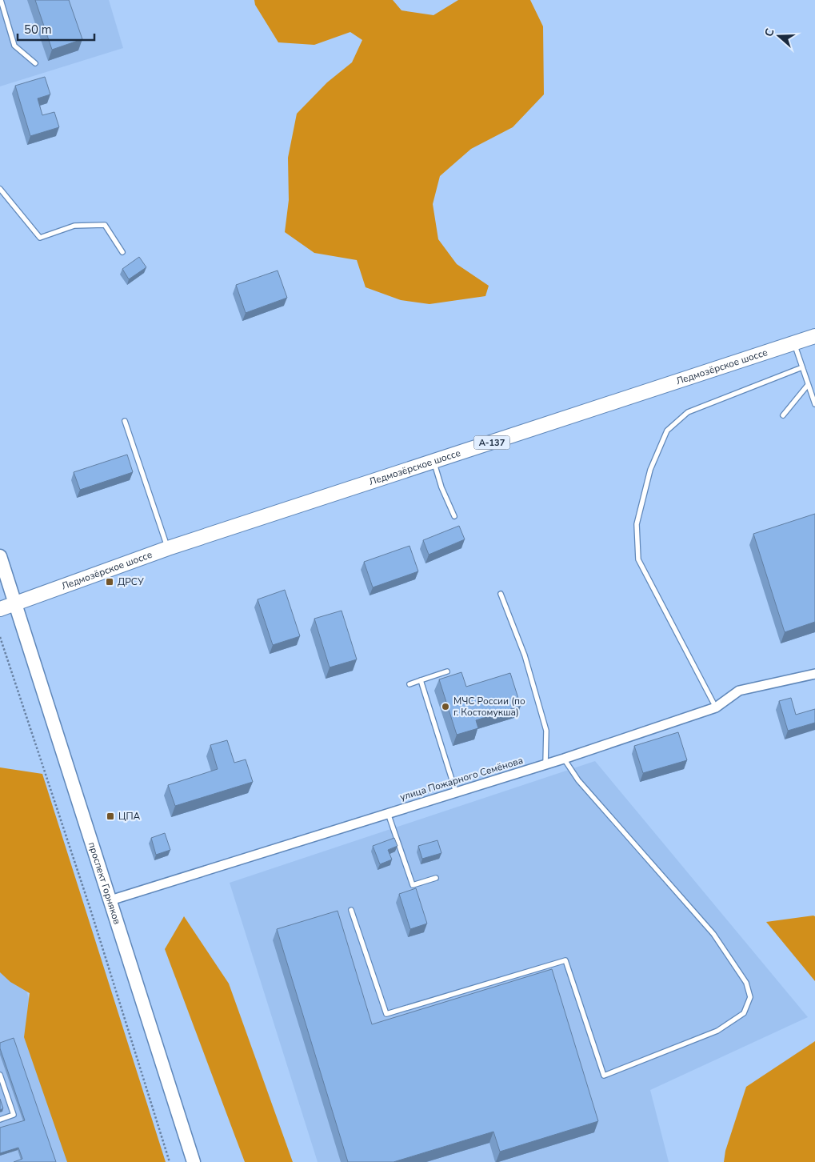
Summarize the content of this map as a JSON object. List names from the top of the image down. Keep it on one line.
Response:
{"streets":{"main road":["Ледмозёрское шоссе","А-137","проспект Горняков"],"street":["улица Пожарного Семёнова"]},"crossings":[["Ледмозёрское шоссе","А-137"],["Ледмозёрское шоссе","проспект Горняков"],["А-137","проспект Горняков"],["улица Пожарного Семёнова","проспект Горняков"]],"places":{"transit":["ДРСУ","ЦПА"],"other":["МЧС России (по г. Костомукша)"]},"scale_bar":"50 m","north":"left"}
